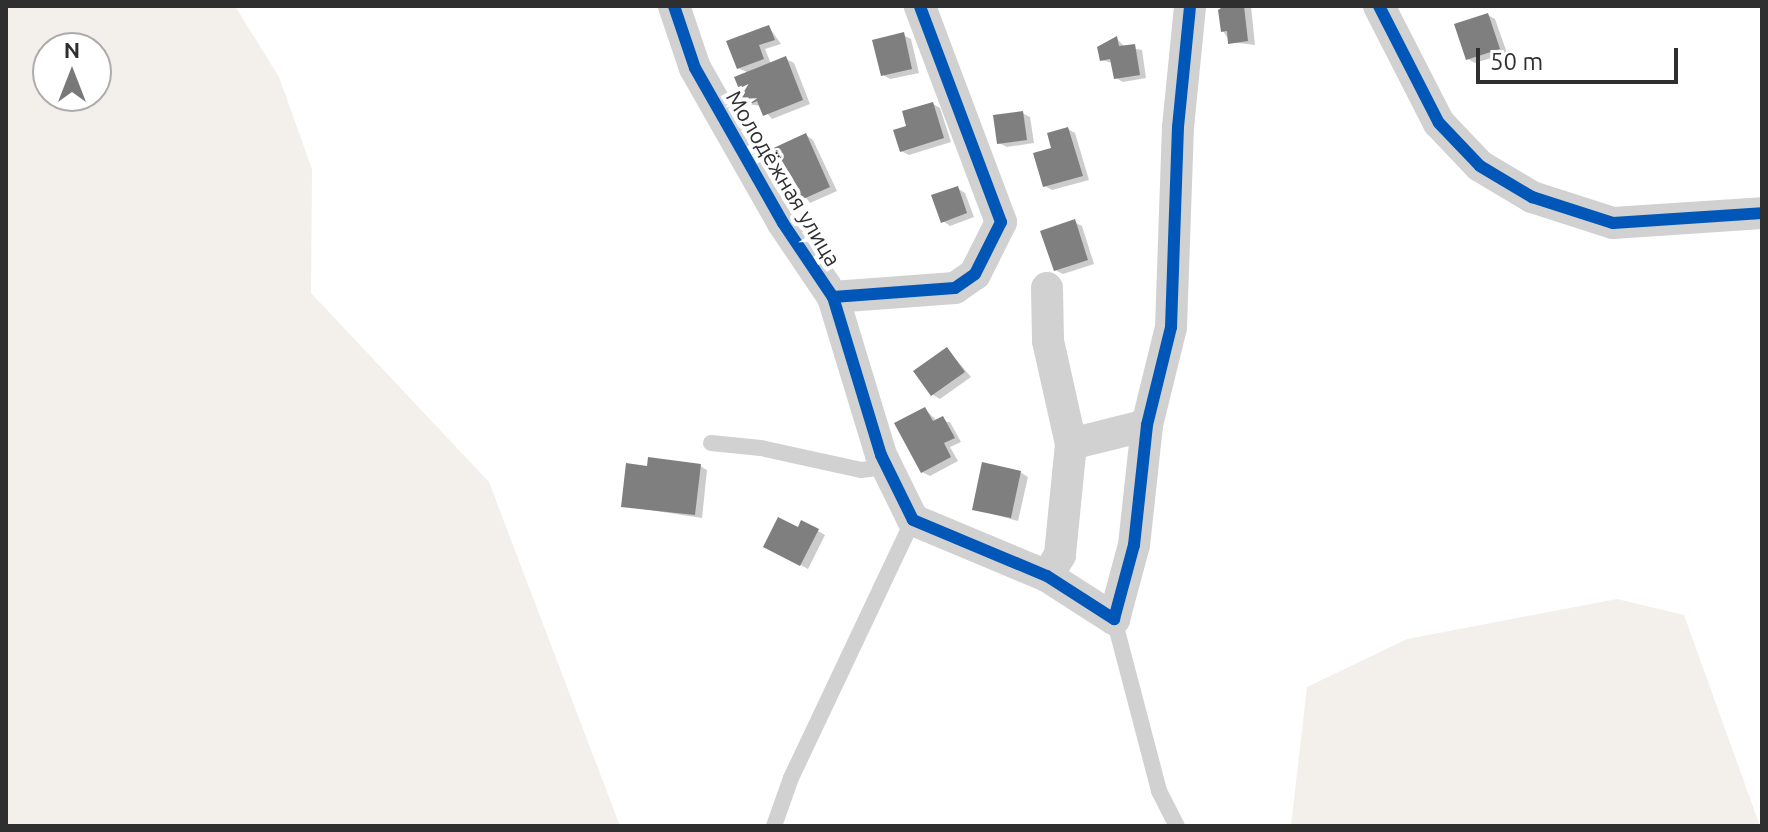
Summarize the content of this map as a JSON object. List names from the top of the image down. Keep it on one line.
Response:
{"streets":{"street":["Молодёжная улица"]},"scale_bar":"50 m","north":"top"}
